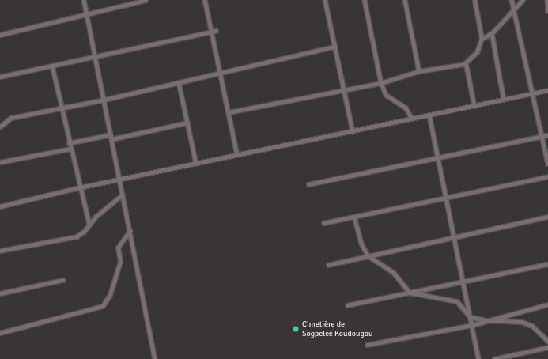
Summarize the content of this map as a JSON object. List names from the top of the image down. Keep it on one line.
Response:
{"places":["Cimetière de Sogpelcé Koudougou"]}
